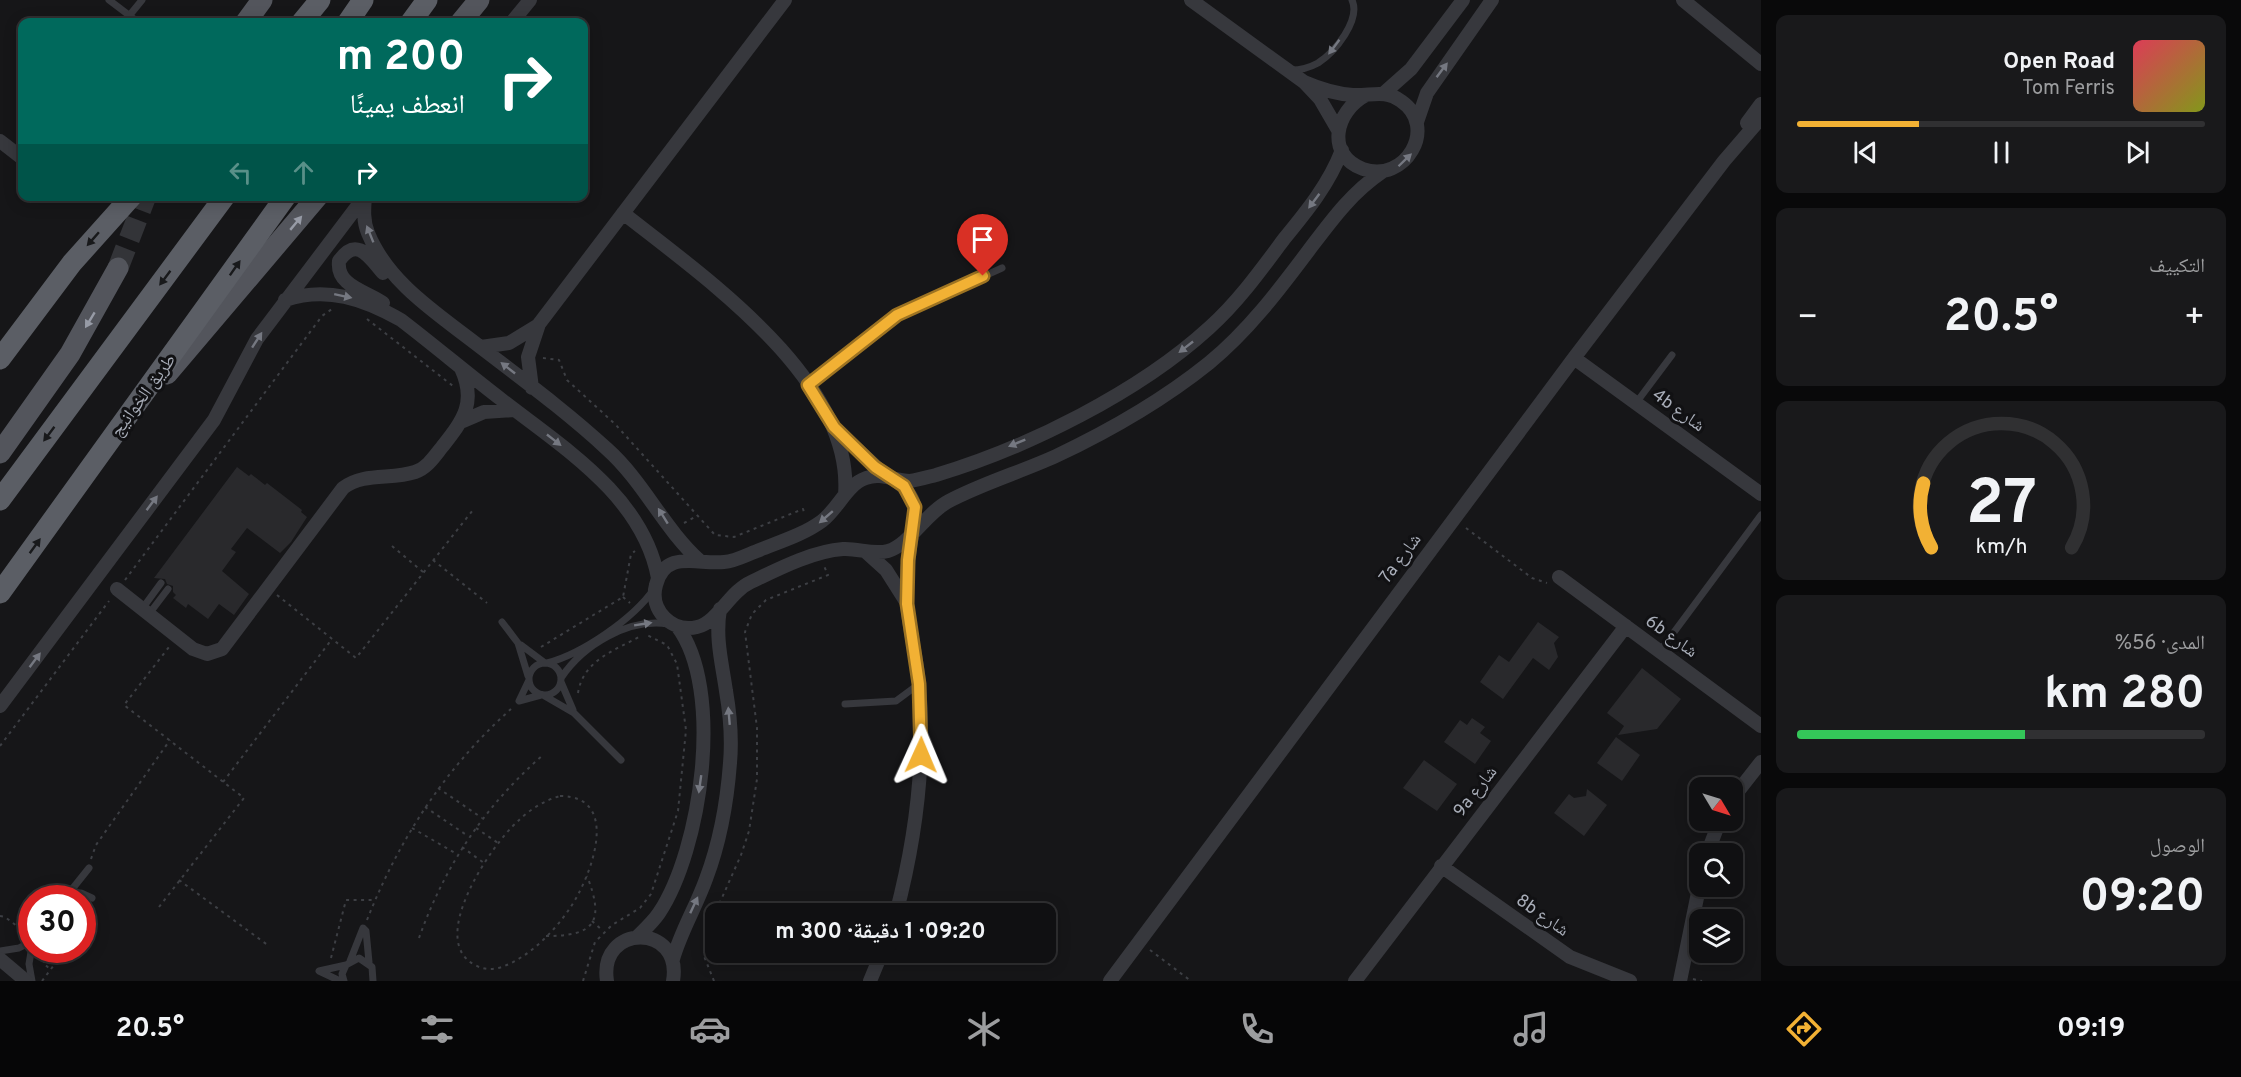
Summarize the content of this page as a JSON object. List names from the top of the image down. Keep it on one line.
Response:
{"streets":{"highway":["طريق الخوانيج"],"street":["4b شارع","7a شارع","6b شارع","9a شارع","8b شارع"]},"crossings":[["4b شارع","7a شارع"],["6b شارع","9a شارع"],["9a شارع","8b شارع"]],"north":"bottom right","page":{"turn":["200 m","انعطف يمينًا"],"song":["Open Road","Tom Ferris"],"tile":["التكييف",["المدى · 56%","280 km"],["الوصول","09:20"]],"heat":["−","20.5°","+"],"limit":"30","trip":"09:20 · 1 دقيقة · 300 m","tabs":["09:19","20.5°"],"gauge":["27","km/h"]}}
